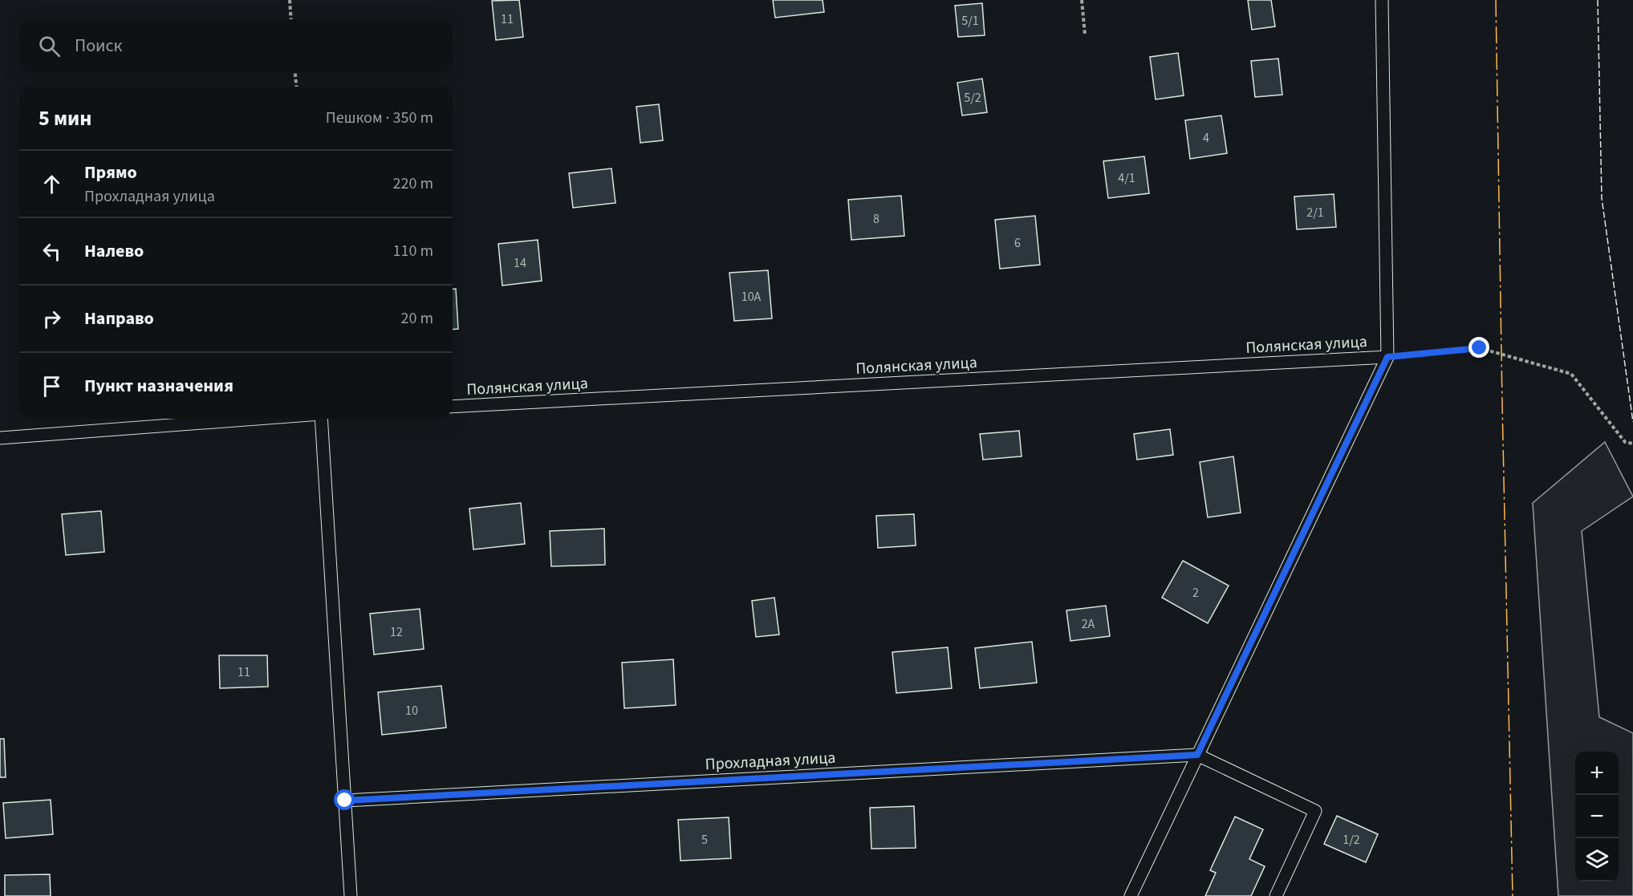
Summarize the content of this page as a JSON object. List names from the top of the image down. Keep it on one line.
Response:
{"streets":{"lane":["Полянская улица","Прохладная улица"]},"house_numbers":["11","5/1","5/2","4","4/1","2/1","8","6","14","10А","2","2А","12","11","10","5","1/2"],"page":{"search":"Поиск","heading":["5 мин","Пешком · 350 m"],"list":[["Прямо","Прохладная улица","220 m"],["Налево","110 m"],["Направо","20 m"],"Пункт назначения"],"map_buttons":["+","−"]}}
